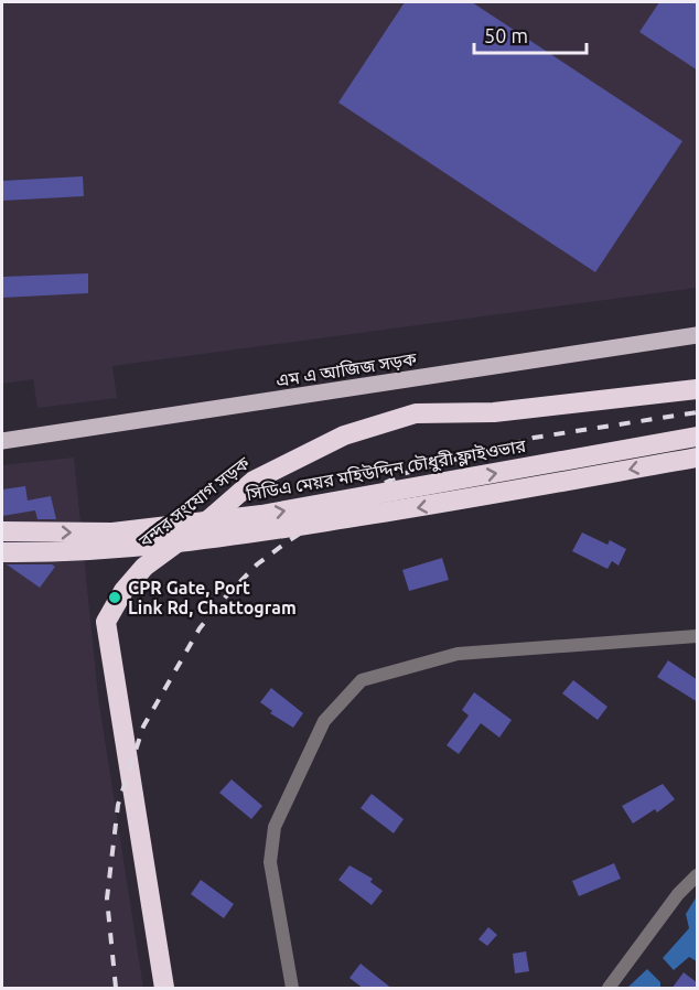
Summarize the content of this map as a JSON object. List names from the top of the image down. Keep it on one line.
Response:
{"streets":{"highway":["সিডিএ মেয়র মহিউদ্দিন চৌধুরী ফ্লাইওভার","বন্দর সংযোগ সড়ক"],"main road":["এম এ আজিজ সড়ক"]},"places":["CPR Gate, Port Link Rd, Chattogram"],"scale_bar":"50 m"}
